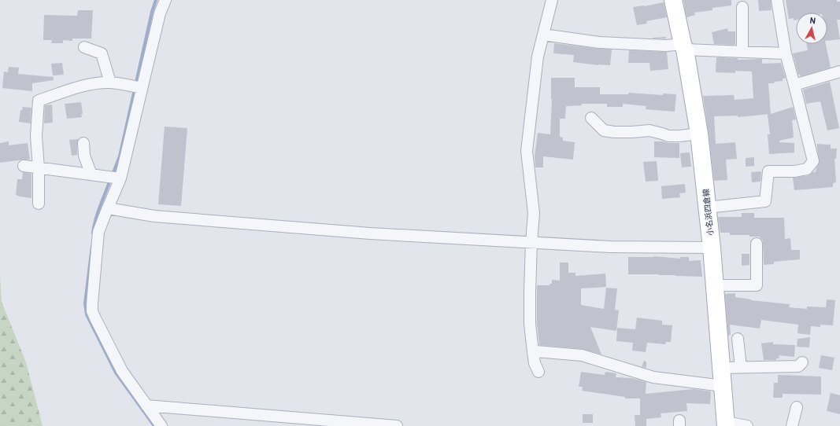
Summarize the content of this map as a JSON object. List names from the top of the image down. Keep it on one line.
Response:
{"streets":{"main road":["小名浜四倉線"]},"north":"top"}
